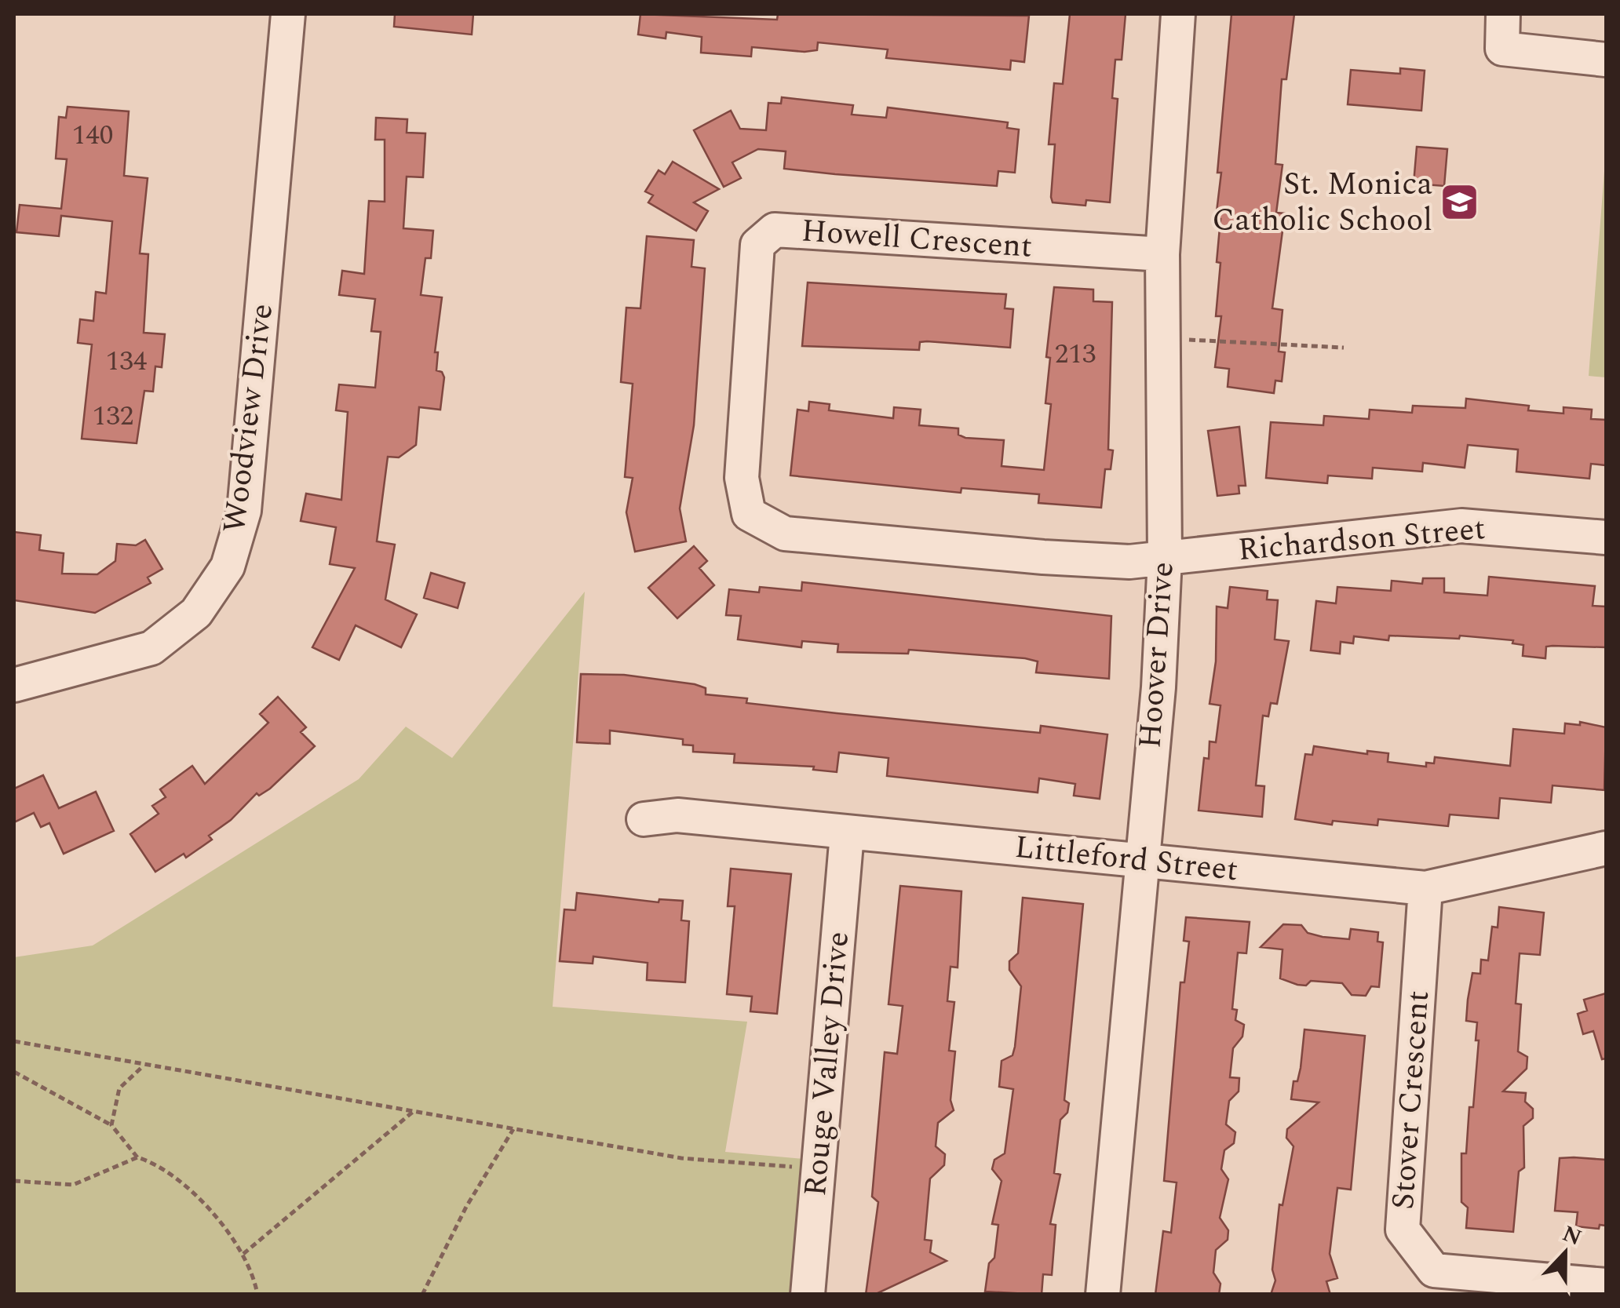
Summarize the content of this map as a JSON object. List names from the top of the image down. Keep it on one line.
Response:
{"streets":{"street":["Howell Crescent","Woodview Drive","Richardson Street","Hoover Drive","Littleford Street","Rouge Valley Drive","Stover Crescent"]},"crossings":[["Howell Crescent","Richardson Street"],["Howell Crescent","Hoover Drive"],["Richardson Street","Hoover Drive"],["Hoover Drive","Littleford Street"],["Littleford Street","Rouge Valley Drive"],["Littleford Street","Stover Crescent"]],"places":{"school or university":["St. Monica Catholic School"]},"house_numbers":["140","213","134","132"],"north":"top"}
